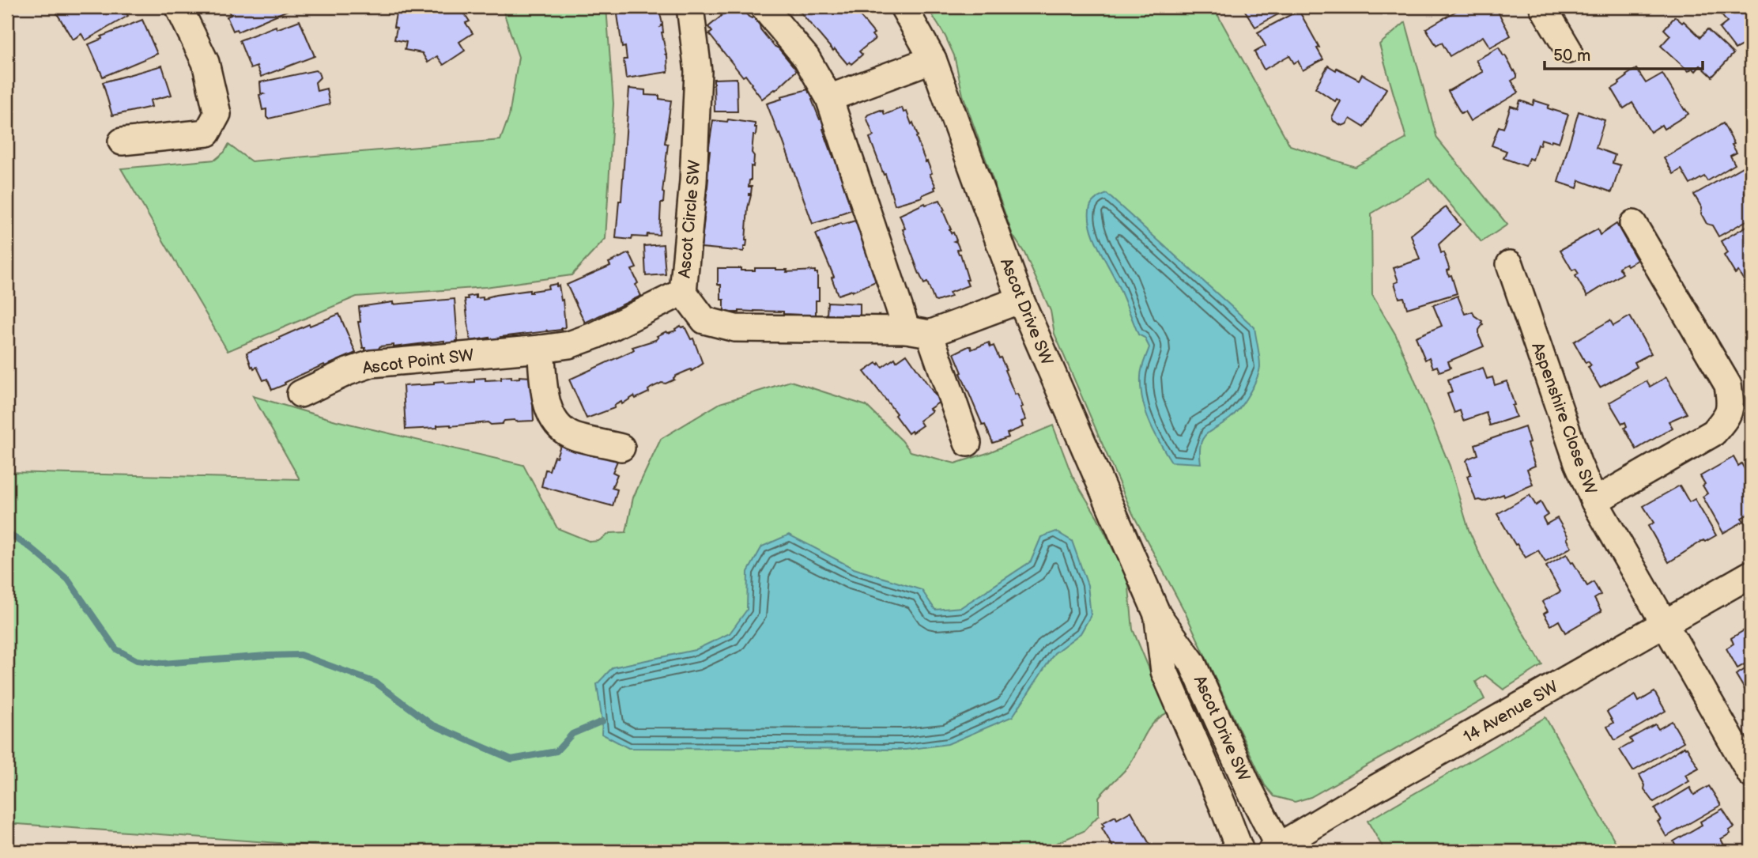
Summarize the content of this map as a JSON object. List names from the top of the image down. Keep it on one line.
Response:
{"streets":{"street":["Ascot Circle SW","Ascot Drive SW","Ascot Point SW","Aspenshire Close SW","14 Avenue SW"]},"crossings":[["Ascot Circle SW","Ascot Drive SW"],["Ascot Circle SW","Ascot Point SW"],["Ascot Drive SW","14 Avenue SW"],["Aspenshire Close SW","14 Avenue SW"]],"scale_bar":"50 m"}
